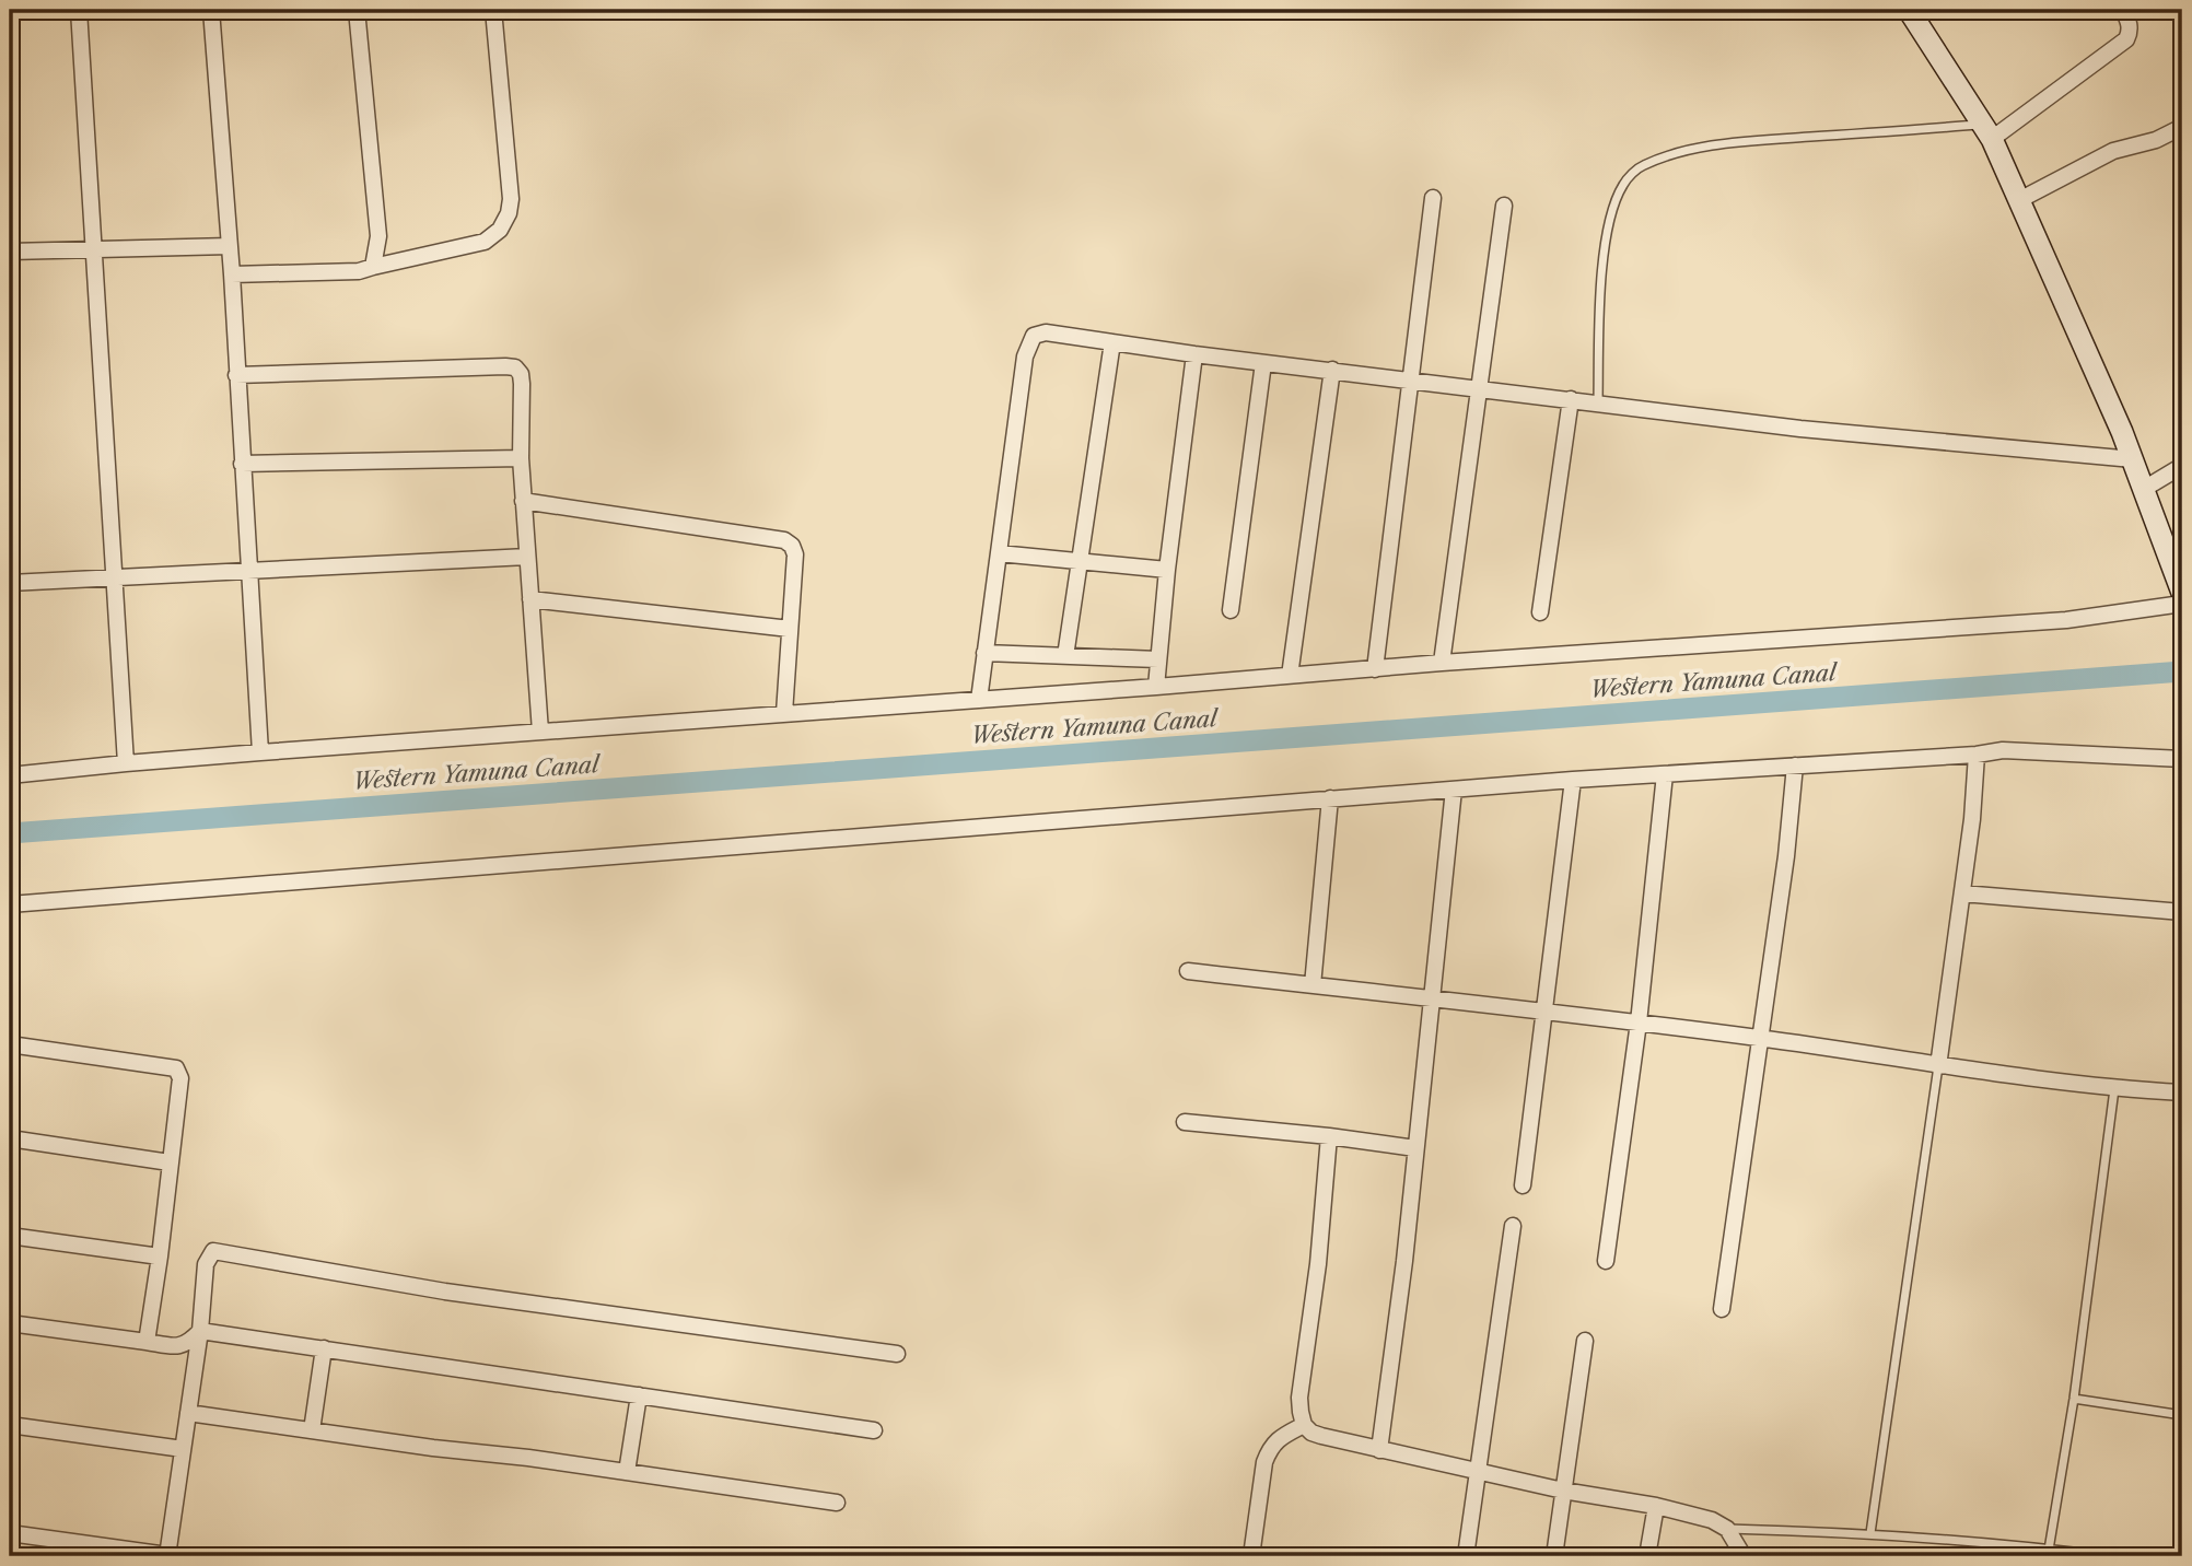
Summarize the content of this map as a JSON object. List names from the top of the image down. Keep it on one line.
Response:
{"water":["Western Yamuna Canal"]}
